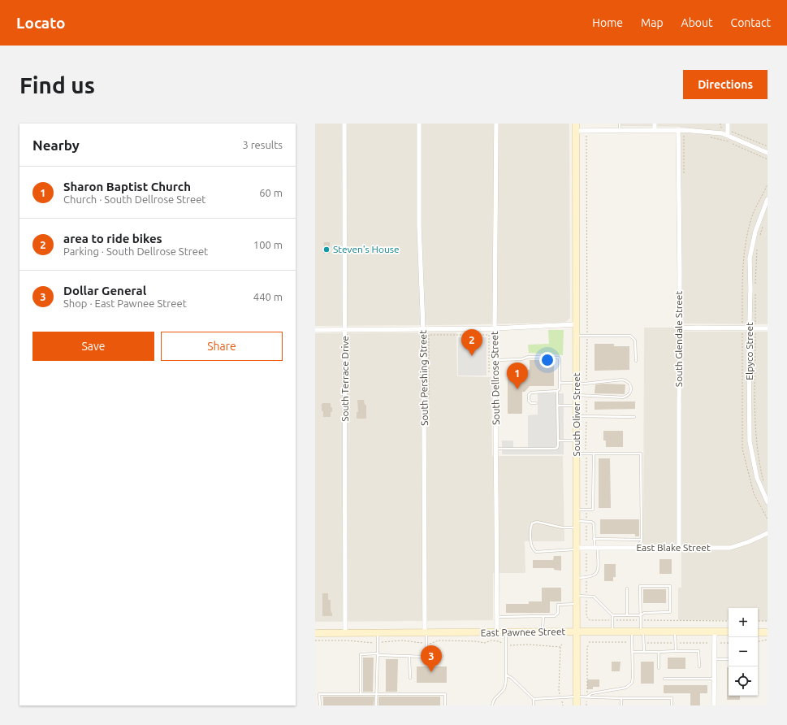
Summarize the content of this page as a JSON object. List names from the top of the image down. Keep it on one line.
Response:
{"streets":{"main road":["South Oliver Street","East Pawnee Street"],"street":["South Glendale Street","Elpyco Street","South Pershing Street","South Dellrose Street","South Terrace Drive","East Blake Street"]},"crossings":[["South Glendale Street","East Blake Street"],["South Pershing Street","East Pawnee Street"],["South Dellrose Street","East Pawnee Street"],["South Terrace Drive","East Pawnee Street"],["South Oliver Street","East Blake Street"],["South Oliver Street","East Pawnee Street"]],"places":["Steven's House"],"page":{"header":"Locato","nav":["Home","Map","About","Contact"],"buttons":["Directions",["Save","Share"]],"title":"Find us","heading":["Nearby","3 results"],"list":[{"mark":"1","name":"Sharon Baptist Church","note":"Church · South Dellrose Street","value":"60 m"},{"mark":"2","name":"area to ride bikes","note":"Parking · South Dellrose Street","value":"100 m"},{"mark":"3","name":"Dollar General","note":"Shop · East Pawnee Street","value":"440 m"}],"pins":["2","1","3"],"map_buttons":["+","−"]}}
